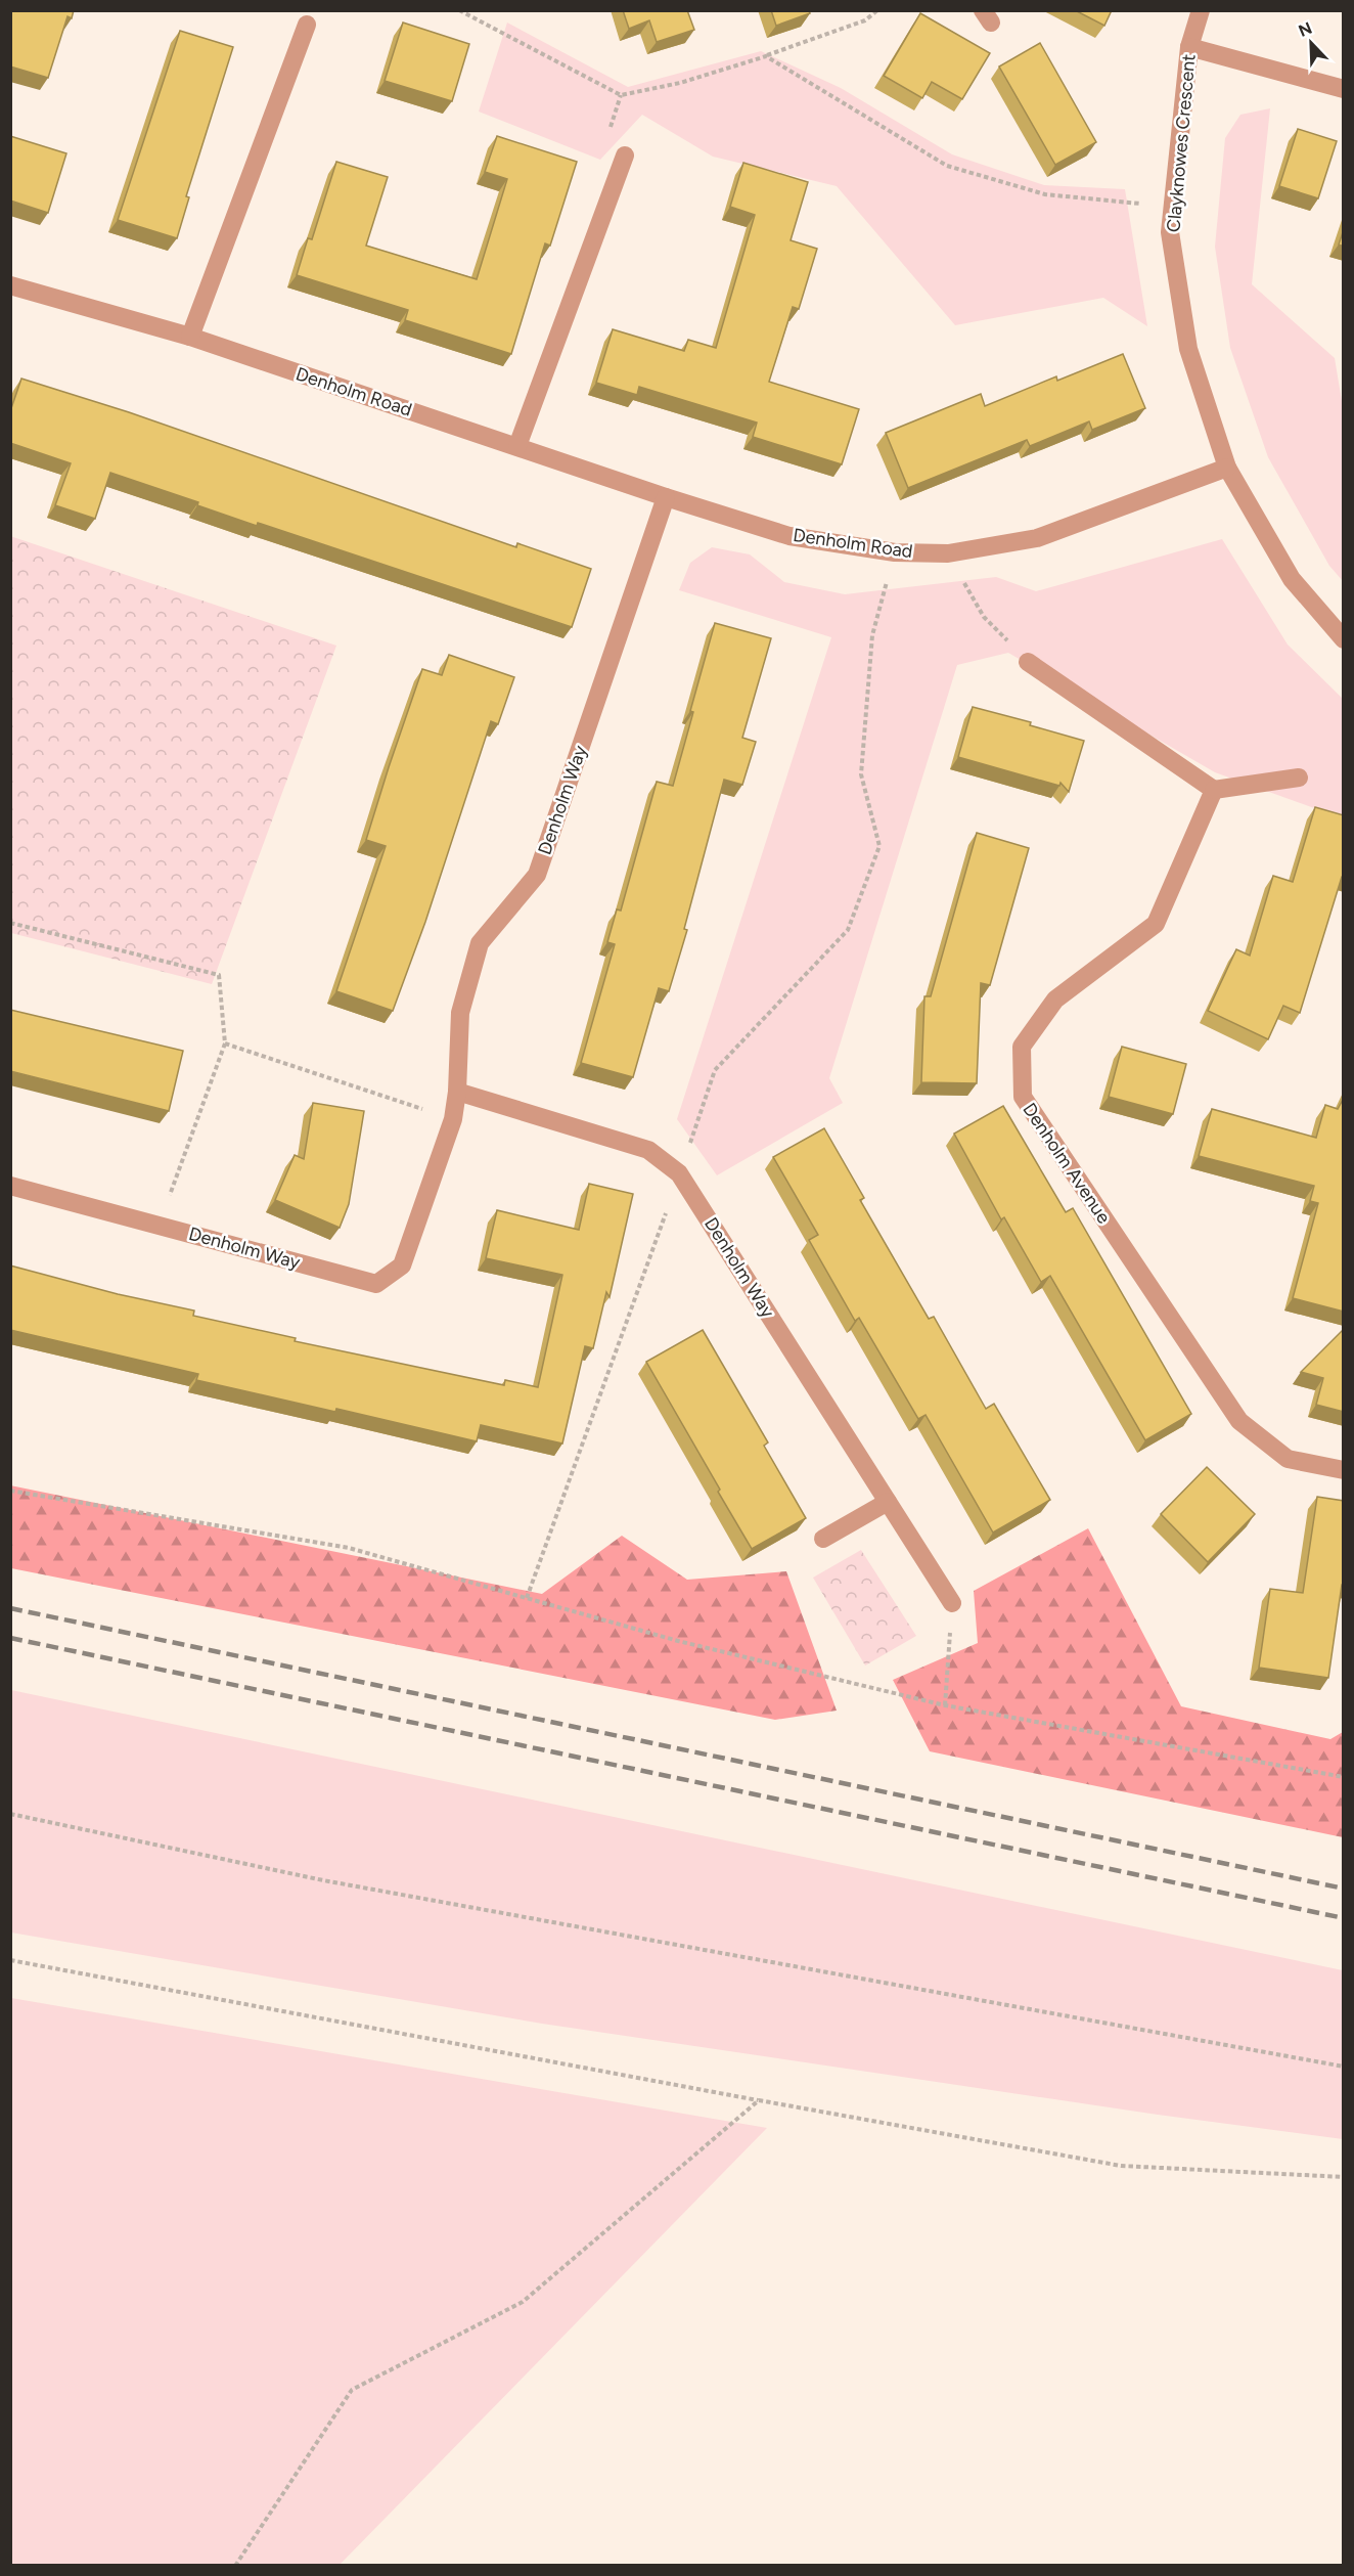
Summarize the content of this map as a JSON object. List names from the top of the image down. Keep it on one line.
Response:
{"streets":{"street":["Clayknowes Crescent","Denholm Road","Denholm Way","Denholm Avenue"]},"crossings":[["Clayknowes Crescent","Denholm Road"],["Denholm Road","Denholm Way"]],"north":"top left"}
